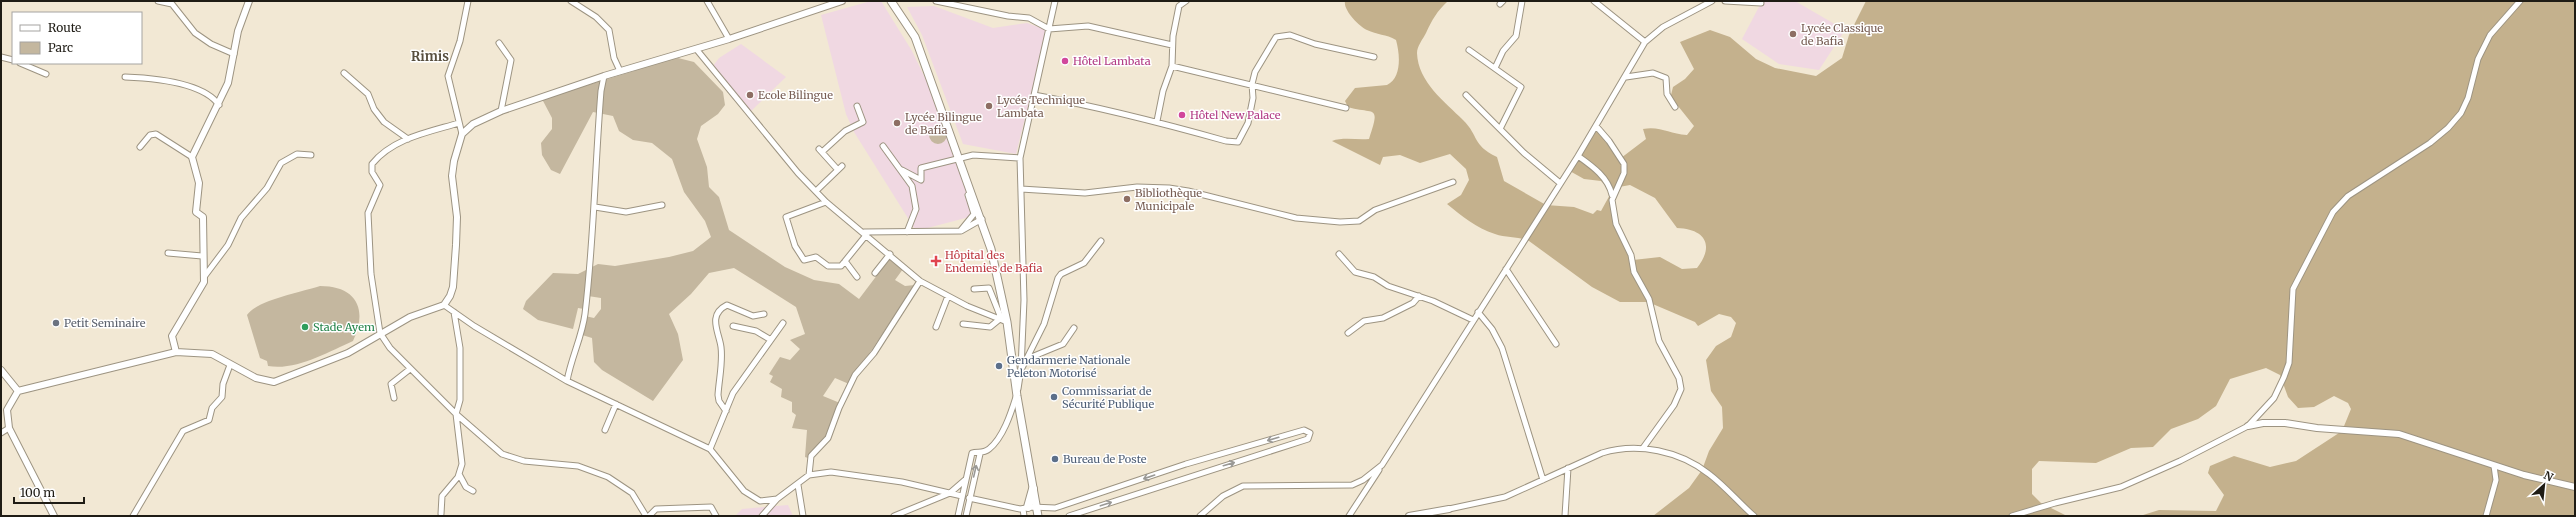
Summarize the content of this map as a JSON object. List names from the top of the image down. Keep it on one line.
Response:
{"districts":["Rimis"],"places":{"other":["Lycée Classique de Bafia","Hôtel Lambata","Ecole Bilingue","Lycée Technique Lambata","Hôtel New Palace","Lycée Bilingue de Bafia","Bibliothèque Municipale","Petit Seminaire","Stade Ayem","Gendarmerie Nationale Peleton Motorisé","Commissariat de Sécurité Publique","Bureau de Poste"],"health":["Hôpital des Endemies de Bafia"]},"legend":["Route","Parc"],"scale_bar":"100 m","north":"top right"}
